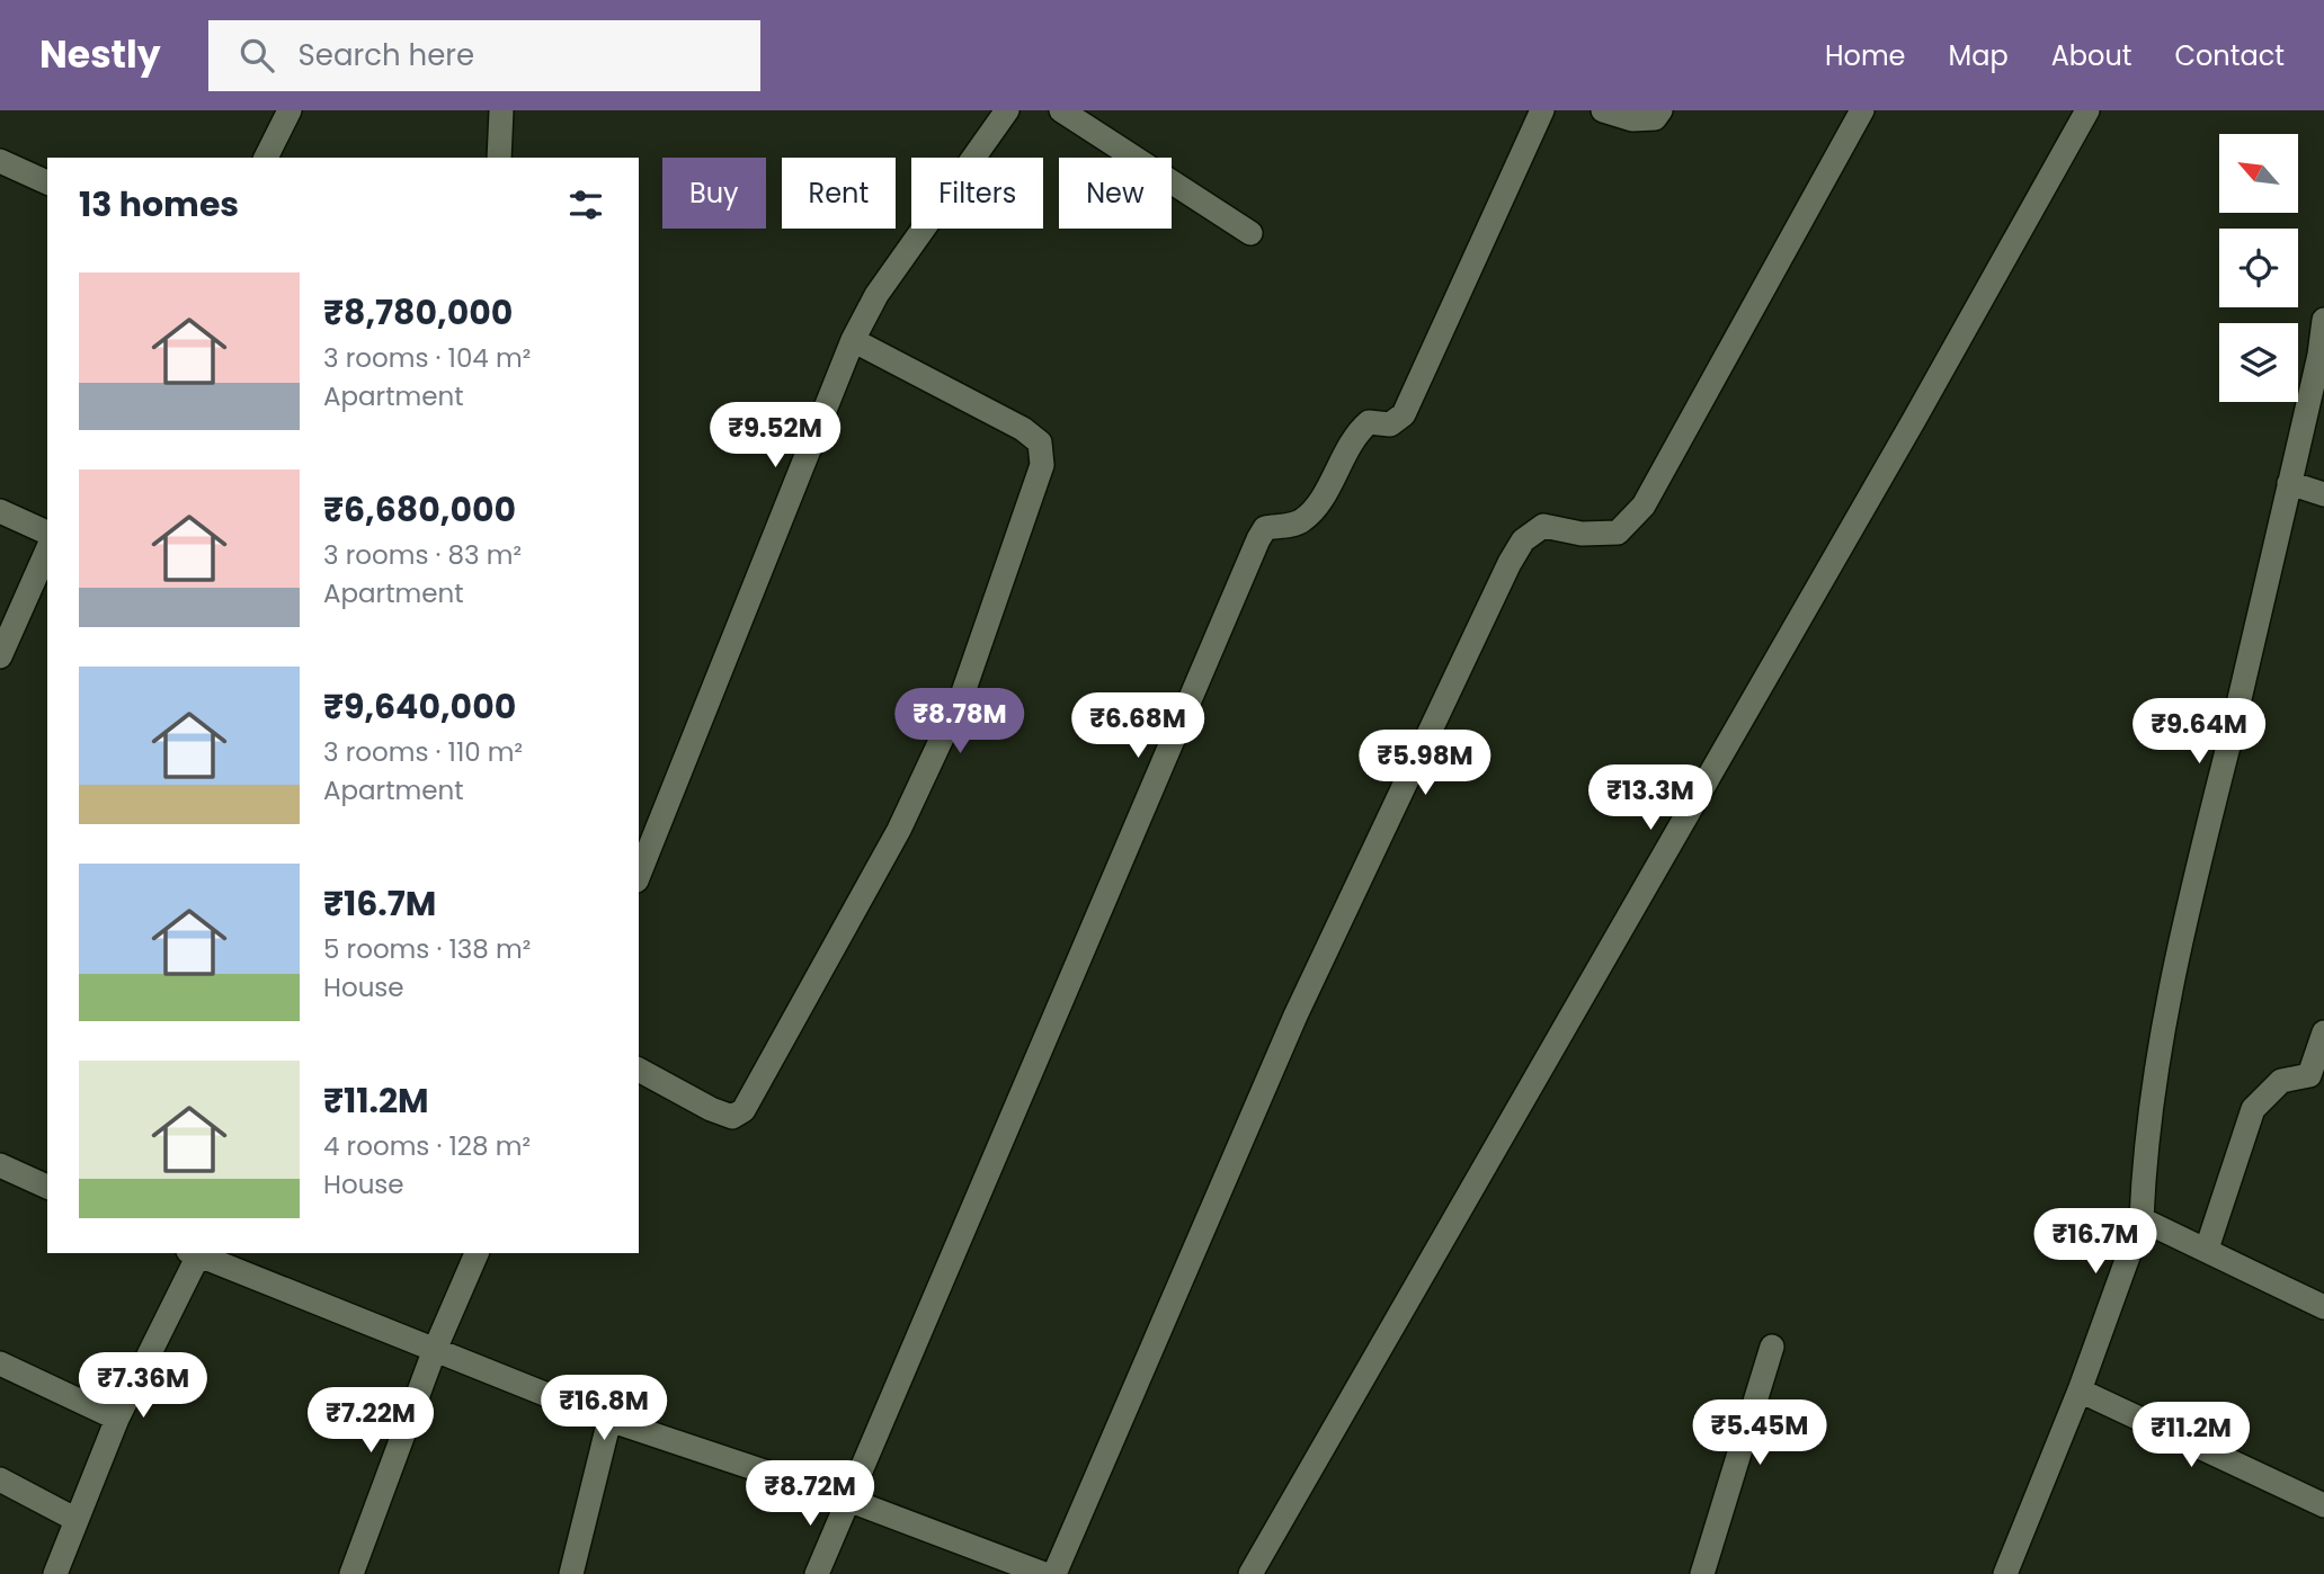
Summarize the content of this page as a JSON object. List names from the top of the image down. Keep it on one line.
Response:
{"north":"top left","page":{"header":"Nestly","search":"Search here","nav":["Home","Map","About","Contact"],"chip":["Buy","Rent","Filters","New"],"heading":"13 homes","list":[{"name":"₹8,780,000","note":"3 rooms · 104 m² · Apartment"},{"name":"₹6,680,000","note":"3 rooms · 83 m² · Apartment"},{"name":"₹9,640,000","note":"3 rooms · 110 m² · Apartment"},{"name":"₹16.7M","note":"5 rooms · 138 m² · House"},{"name":"₹11.2M","note":"4 rooms · 128 m² · House"}],"price":["₹9.52M","₹8.78M","₹6.68M","₹9.64M","₹5.98M","₹13.3M","₹16.7M","₹7.36M","₹16.8M","₹7.22M","₹5.45M","₹11.2M","₹8.72M"]}}
